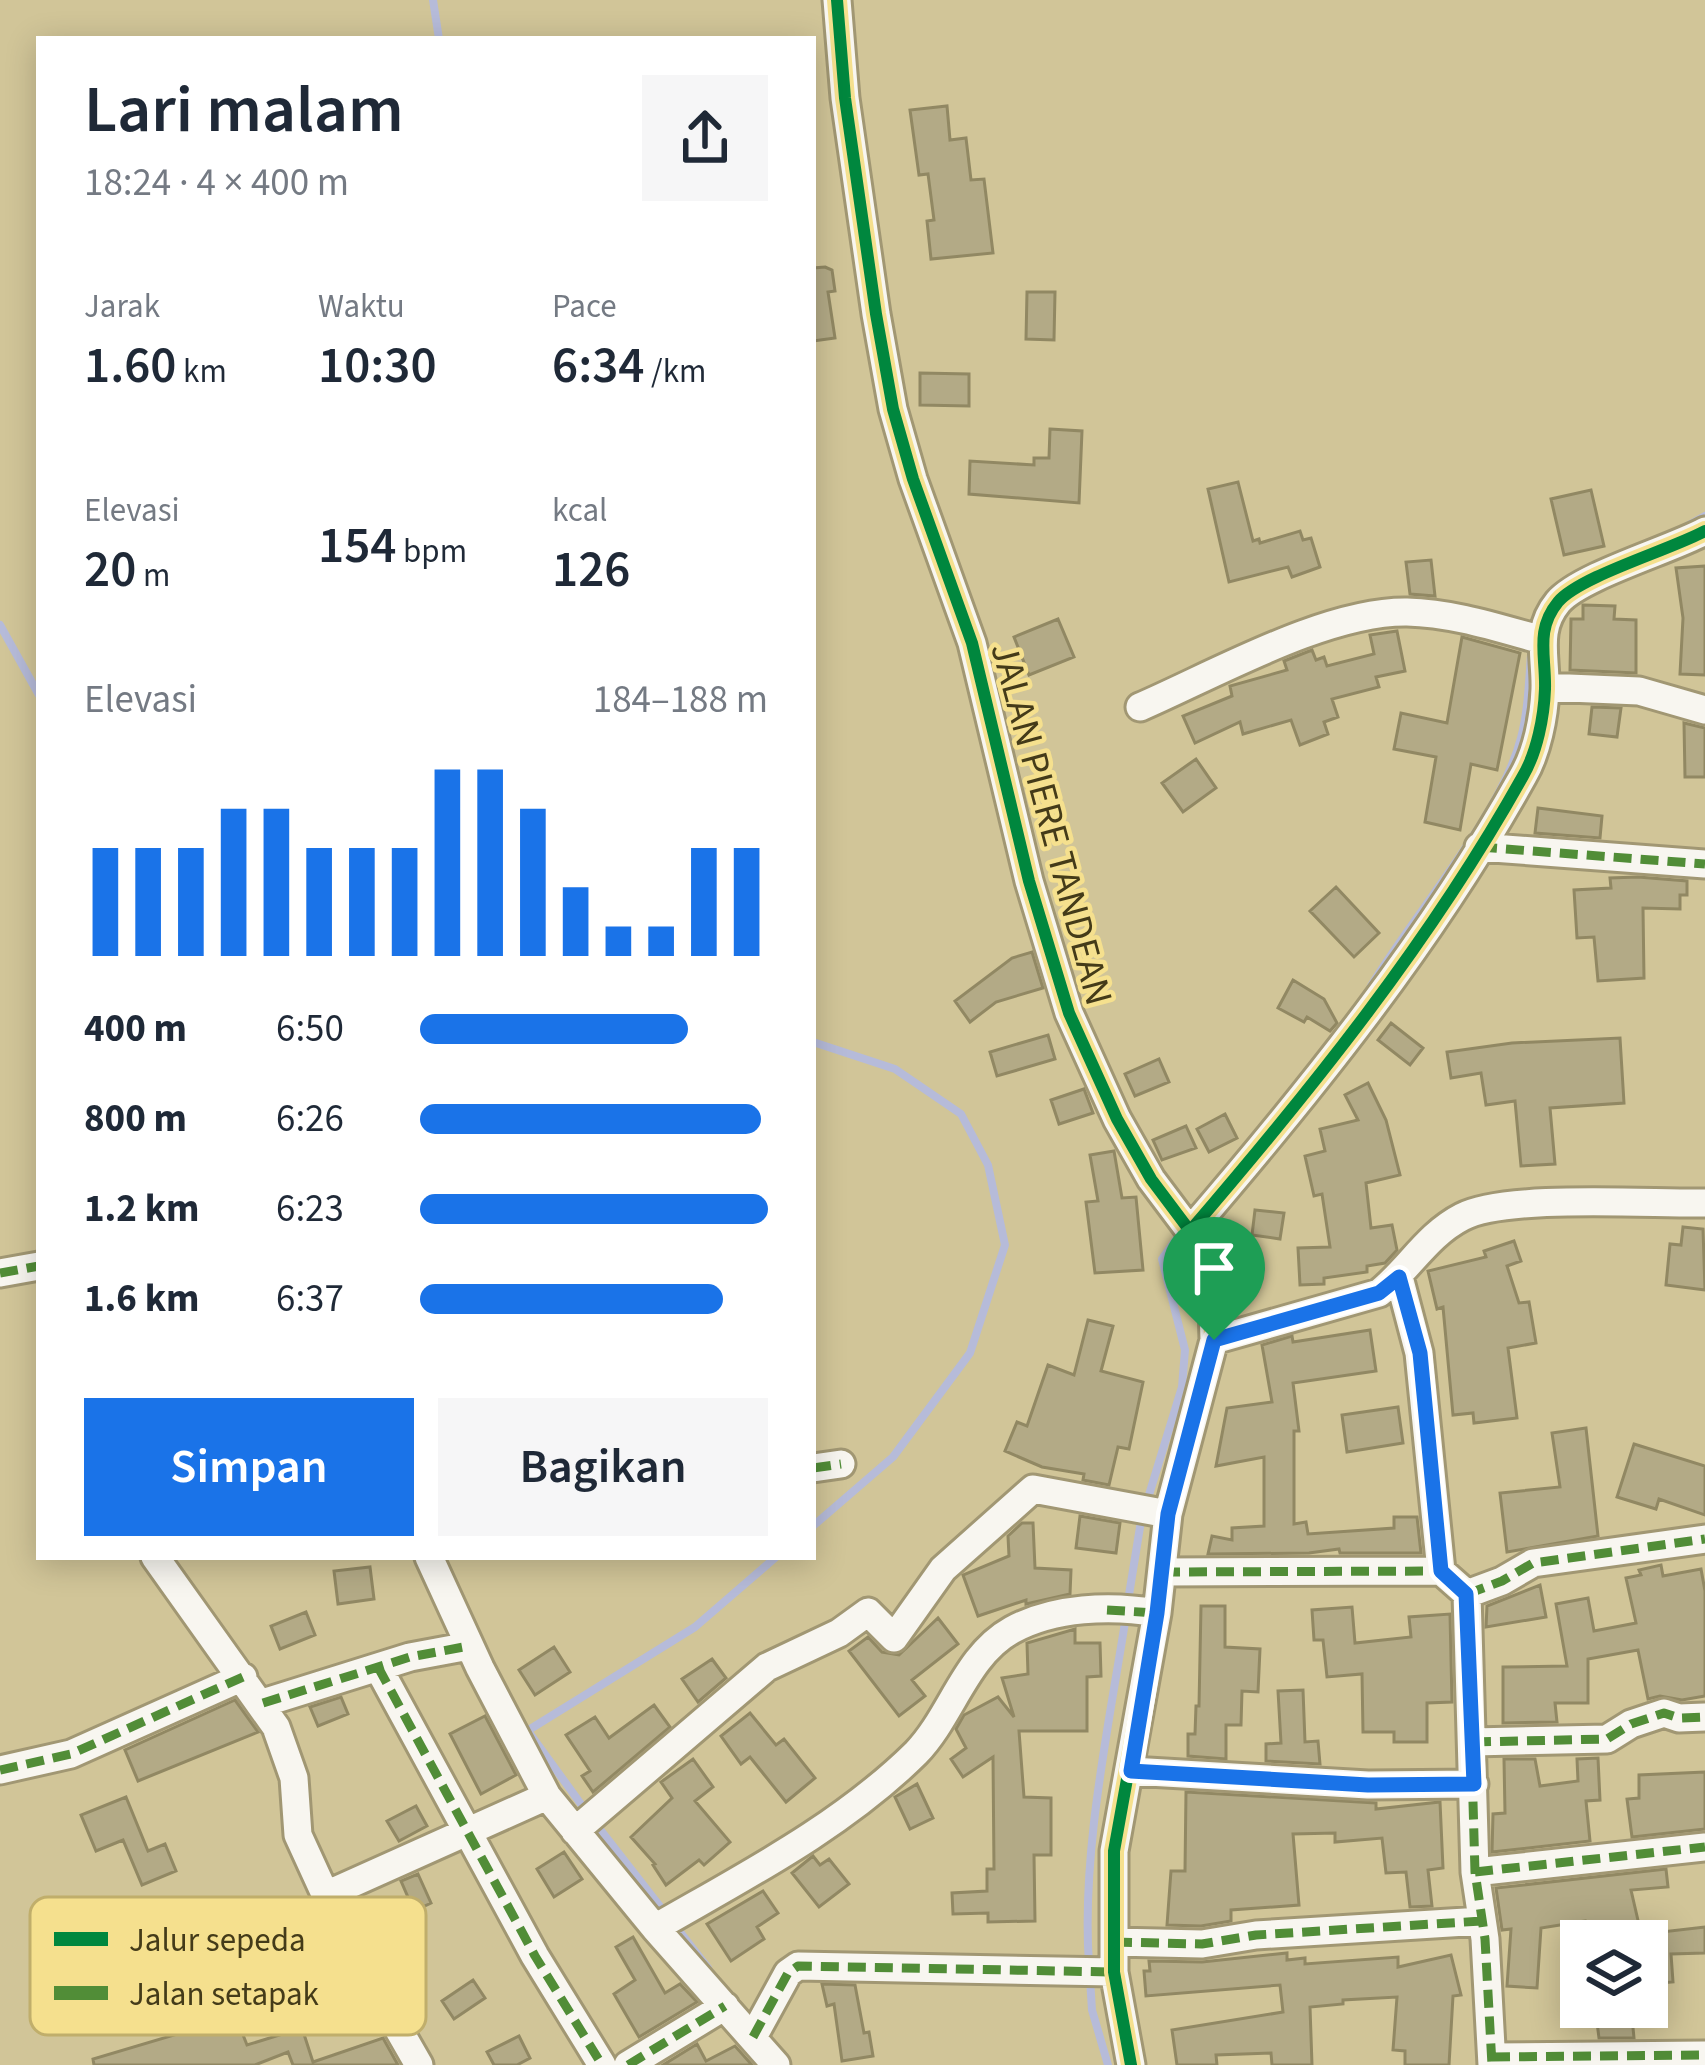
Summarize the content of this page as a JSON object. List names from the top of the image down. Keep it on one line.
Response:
{"streets":{"street":["JALAN PIERE TANDEAN"]},"legend":["Jalur sepeda","Jalan setapak"],"page":{"heading":["Lari malam","18:24 · 4 × 400 m"],"stats":[["Jarak","1.60 km"],["Waktu","10:30"],["Pace","6:34 /km"],["Elevasi","20 m"],["154 bpm"],["kcal","126"]],"chart":["Elevasi","184–188 m"],"list":[{"name":"400 m","note":"6:50"},{"name":"800 m","note":"6:26"},{"name":"1.2 km","note":"6:23"},{"name":"1.6 km","note":"6:37"}],"buttons":["Simpan","Bagikan"]}}
